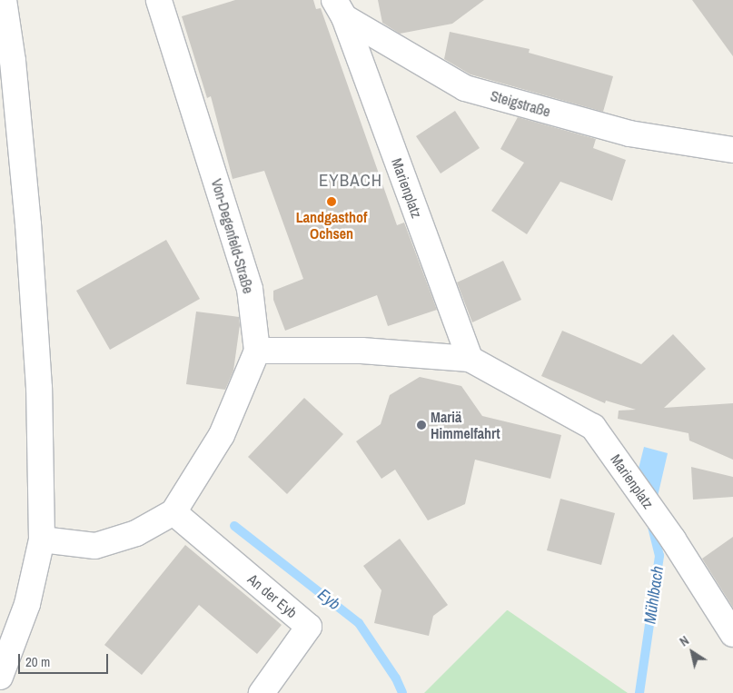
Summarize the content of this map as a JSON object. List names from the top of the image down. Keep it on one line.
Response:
{"streets":{"street":["Steigstraße","Marienplatz","Von-Degenfeld-Straße","An der Eyb"]},"crossings":[["Steigstraße","Marienplatz"],["Marienplatz","Von-Degenfeld-Straße"],["Von-Degenfeld-Straße","An der Eyb"]],"districts":["EYBACH"],"water":["Mühlbach","Eyb"],"places":["Landgasthof Ochsen","Mariä Himmelfahrt"],"scale_bar":"20 m","north":"top left"}
